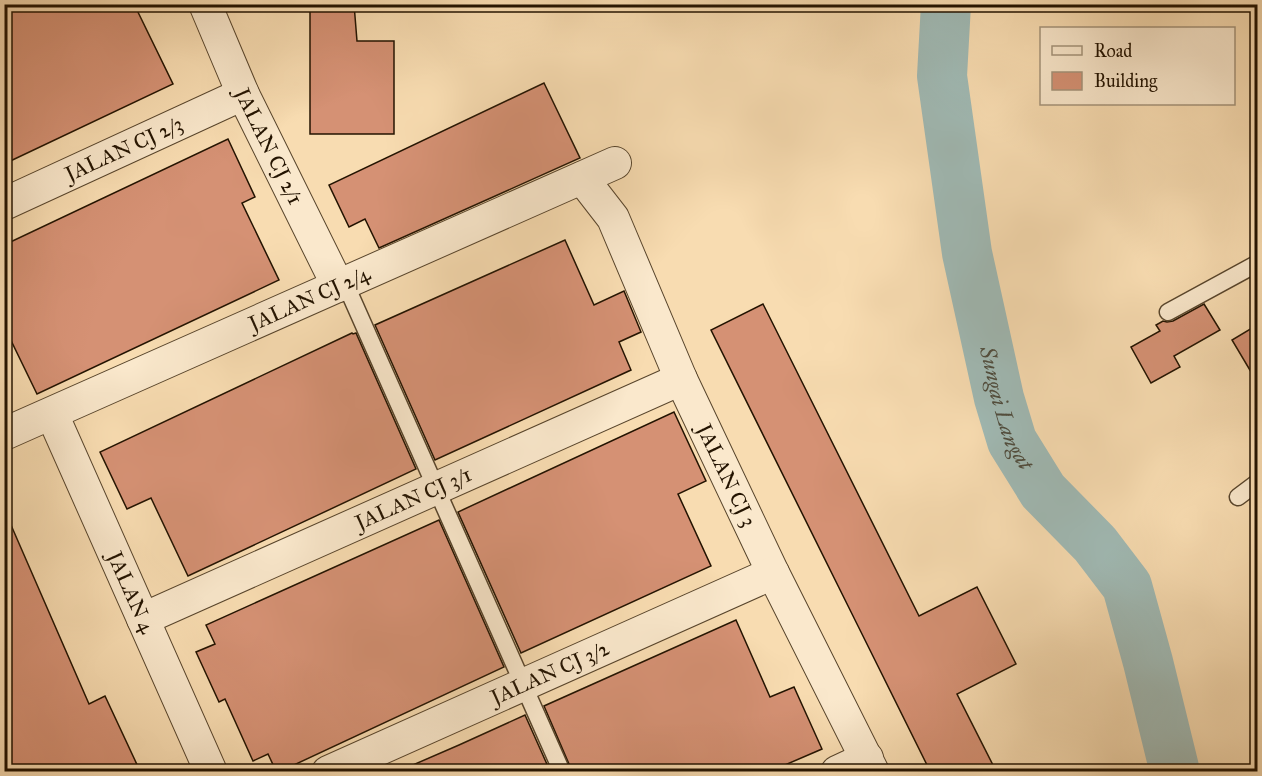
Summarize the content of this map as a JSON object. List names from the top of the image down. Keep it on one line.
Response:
{"streets":{"street":["JALAN CJ 2/1","JALAN CJ 2/3","JALAN CJ 2/4","JALAN CJ 3","JALAN CJ 3/1","JALAN 4","JALAN CJ 3/2"]},"crossings":[["JALAN CJ 2/1","JALAN CJ 2/3"],["JALAN CJ 2/1","JALAN CJ 2/4"],["JALAN CJ 2/4","JALAN CJ 3"],["JALAN CJ 2/4","JALAN 4"],["JALAN CJ 3","JALAN CJ 3/1"],["JALAN CJ 3","JALAN CJ 3/2"],["JALAN CJ 3/1","JALAN 4"]],"water":["Sungai Langat"],"legend":["Road","Building"]}
